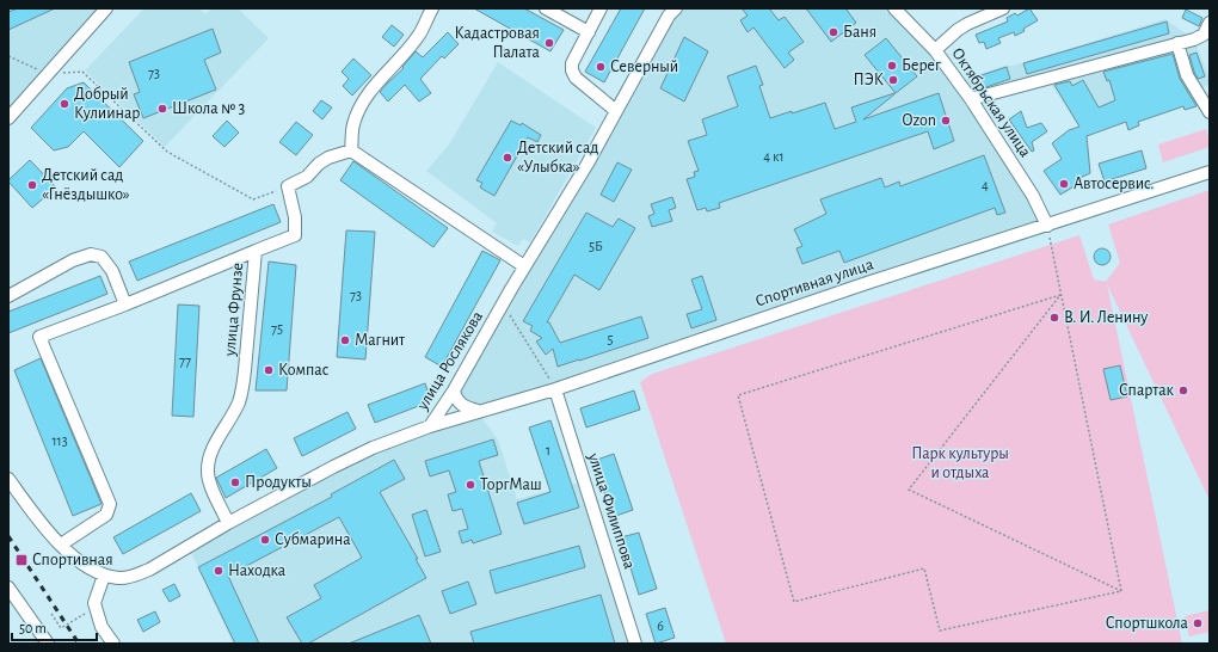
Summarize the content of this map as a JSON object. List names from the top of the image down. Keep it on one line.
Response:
{"streets":{"street":["Октябрьская улица","Спортивная улица","улица Фрунзе","улица Рослякова","улица Филиппова"]},"crossings":[["Октябрьская улица","Спортивная улица"],["Спортивная улица","улица Рослякова"],["Спортивная улица","улица Филиппова"],["улица Фрунзе","улица Рослякова"]],"parks":["Парк культуры и отдыха"],"places":{"other":["Баня","Кадастровая Палата","Берег","Северный","ПЭК","Добрый Кулиинар","Школа № 3","Ozon","Детский сад «Улыбка»","Автосервис.","Детский сад «Гнёздышко»","В. И. Ленину","Магнит","Компас","Спартак","Продукты","ТоргМаш","Субмарина","Находка","Спортшкола"],"transit":["Спортивная"]},"house_numbers":["73","4 к1","4","5Б","73","75","5","77","113","1","6"],"scale_bar":"50 m"}
